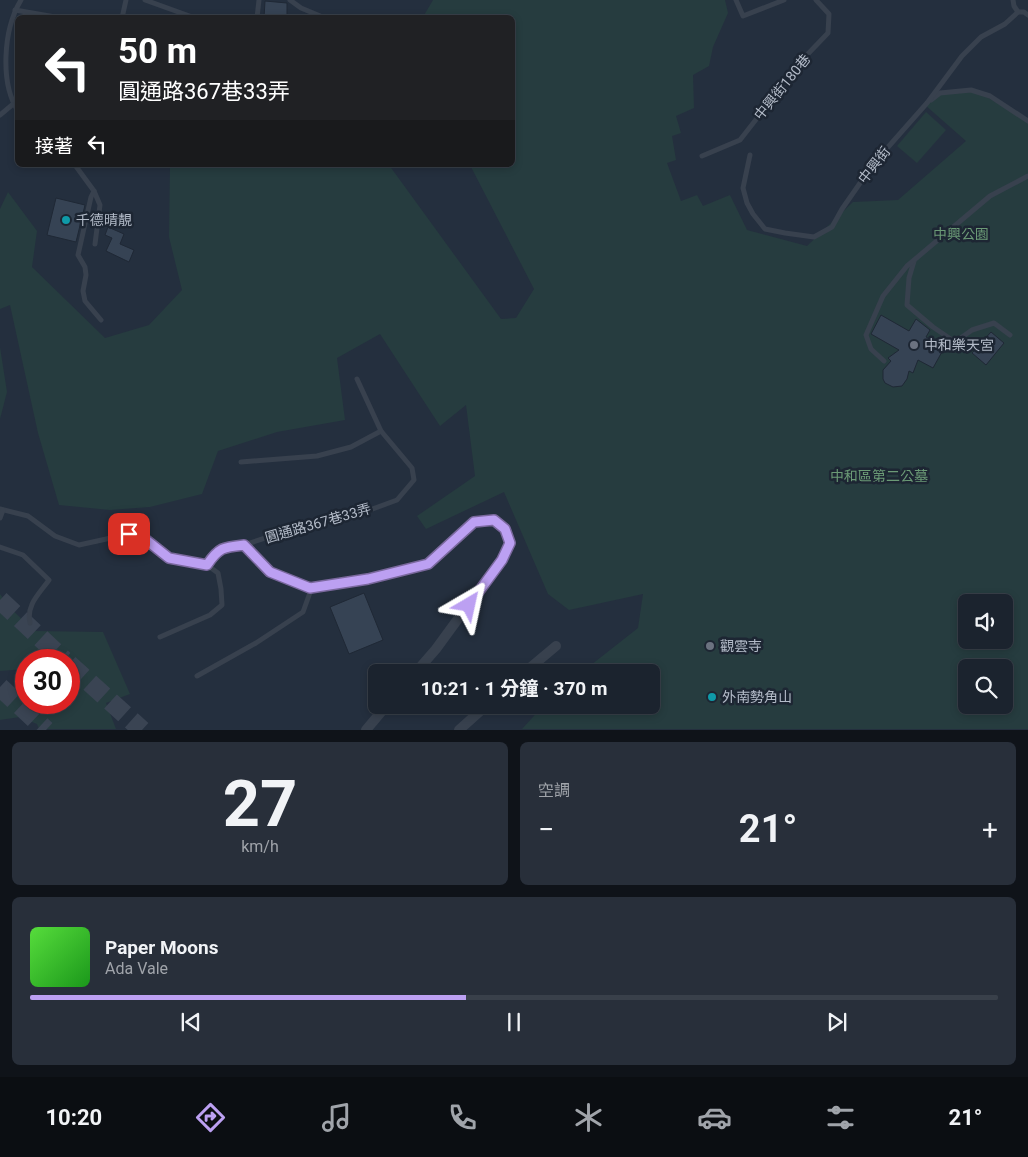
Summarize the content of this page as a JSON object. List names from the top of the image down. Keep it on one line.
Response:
{"streets":{"street":["圓通路367巷33弄"],"lane":["中興街180巷","中興街"]},"parks":["中興公園","中和區第二公墓"],"places":["千德晴靚","中和樂天宮","觀雲寺","外南勢角山"],"page":{"turn":["50 m","圓通路367巷33弄"],"then":"接著","limit":"30","trip":"10:21 · 1 分鐘 · 370 m","tile":[["27","km/h"],"空調"],"heat":["−","21°","+"],"song":["Paper Moons","Ada Vale"],"tabs":["10:20","21°"]}}
